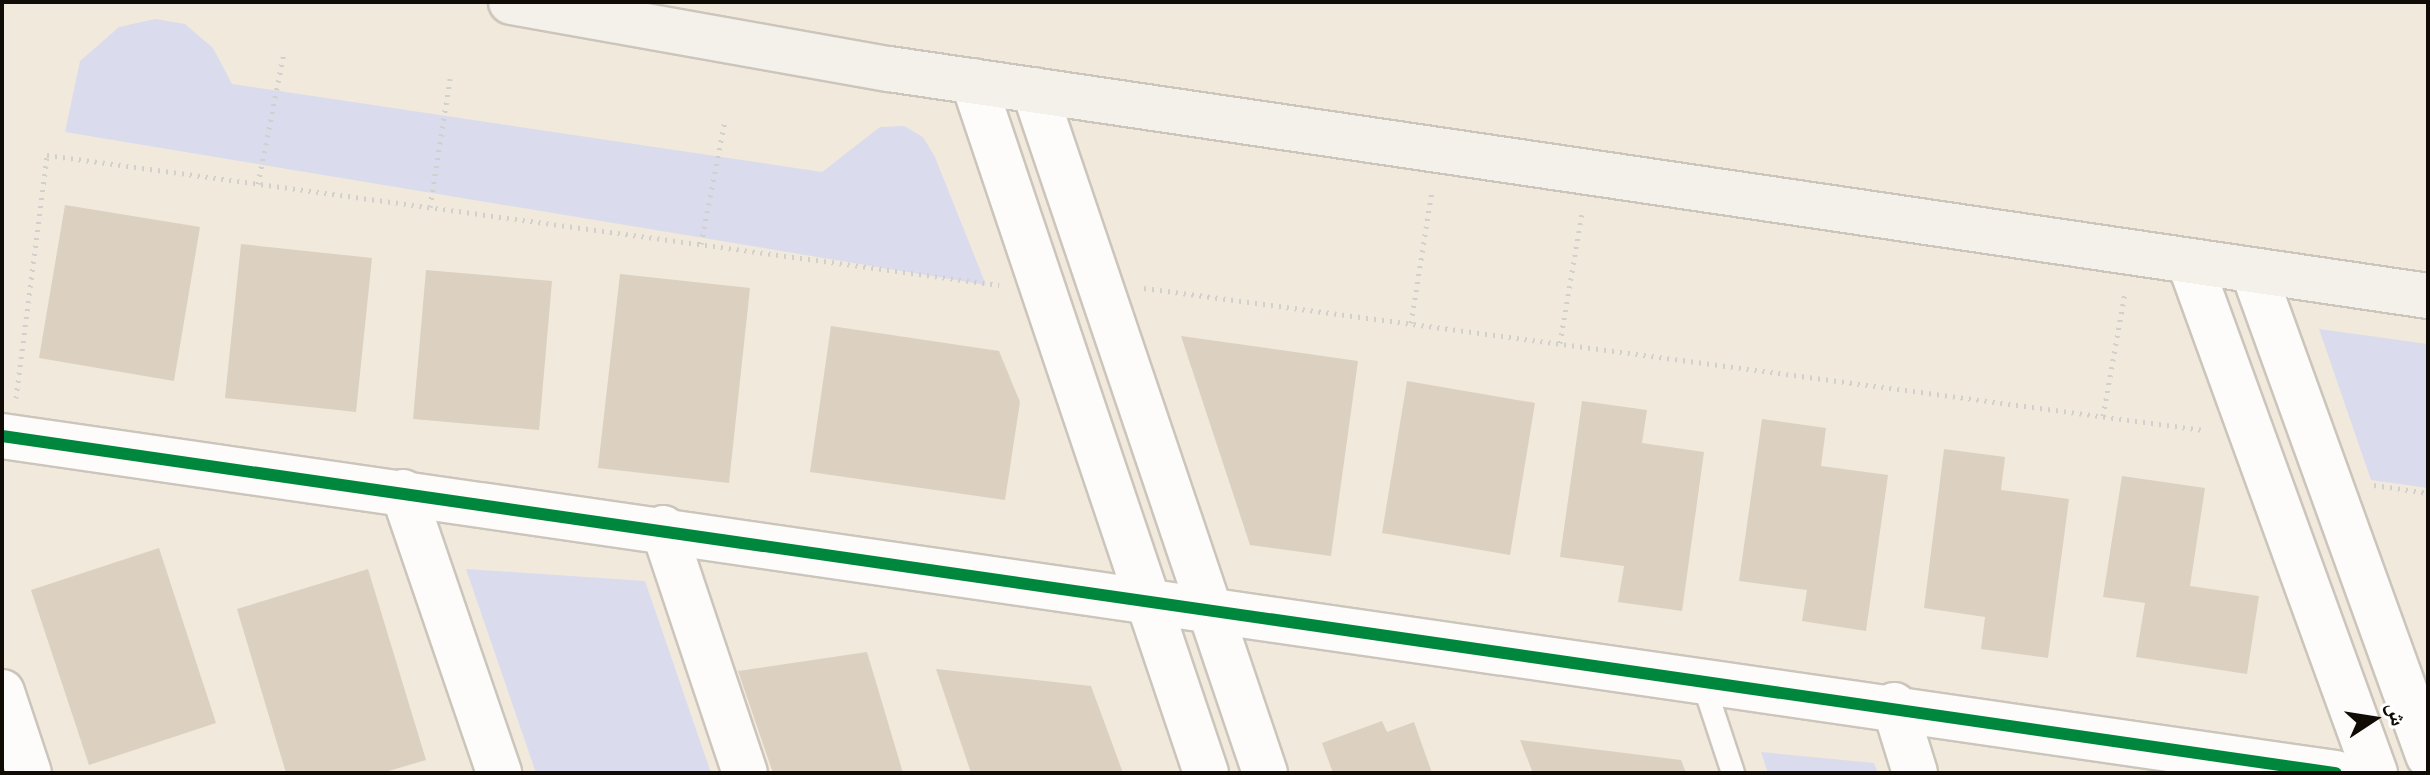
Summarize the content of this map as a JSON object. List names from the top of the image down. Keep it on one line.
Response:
{"north":"right"}
